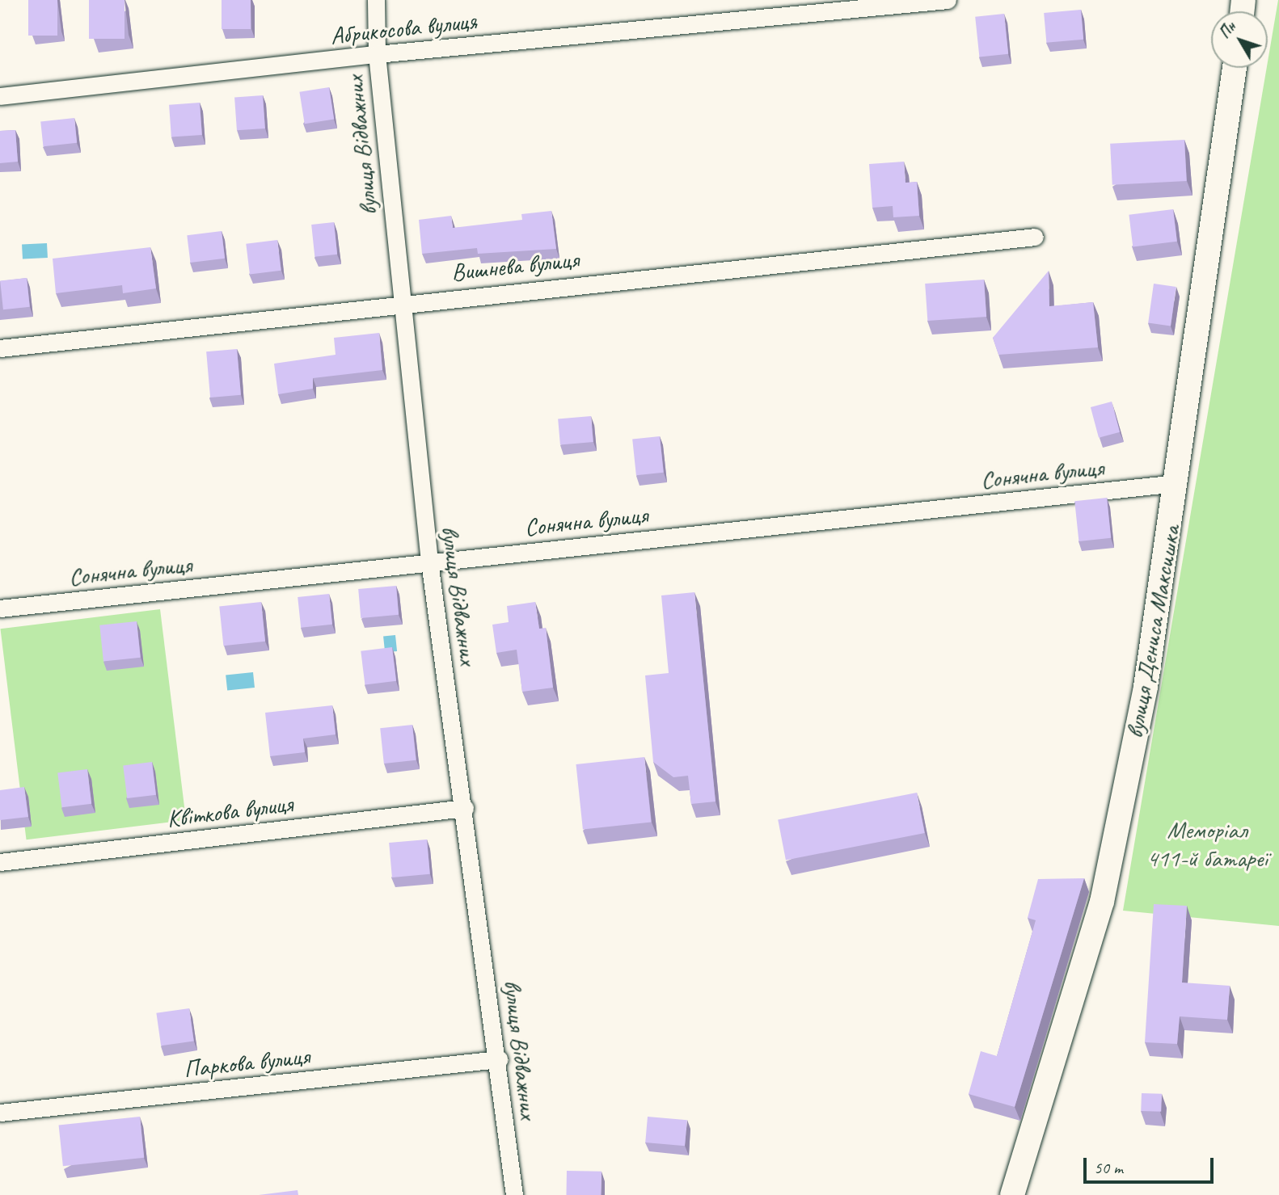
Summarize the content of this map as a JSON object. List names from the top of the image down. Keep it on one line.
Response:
{"streets":{"street":["Абрикосова вулиця","вулиця Відважних","Вишнева вулиця","Сонячна вулиця","вулиця Дениса Максишка","Квіткова вулиця","Паркова вулиця"]},"crossings":[["Абрикосова вулиця","вулиця Відважних"],["вулиця Відважних","Вишнева вулиця"],["вулиця Відважних","Сонячна вулиця"],["вулиця Відважних","Квіткова вулиця"],["вулиця Відважних","Паркова вулиця"],["Сонячна вулиця","вулиця Дениса Максишка"]],"parks":["Меморіал 411-й батареї"],"scale_bar":"50 m","north":"top left"}
